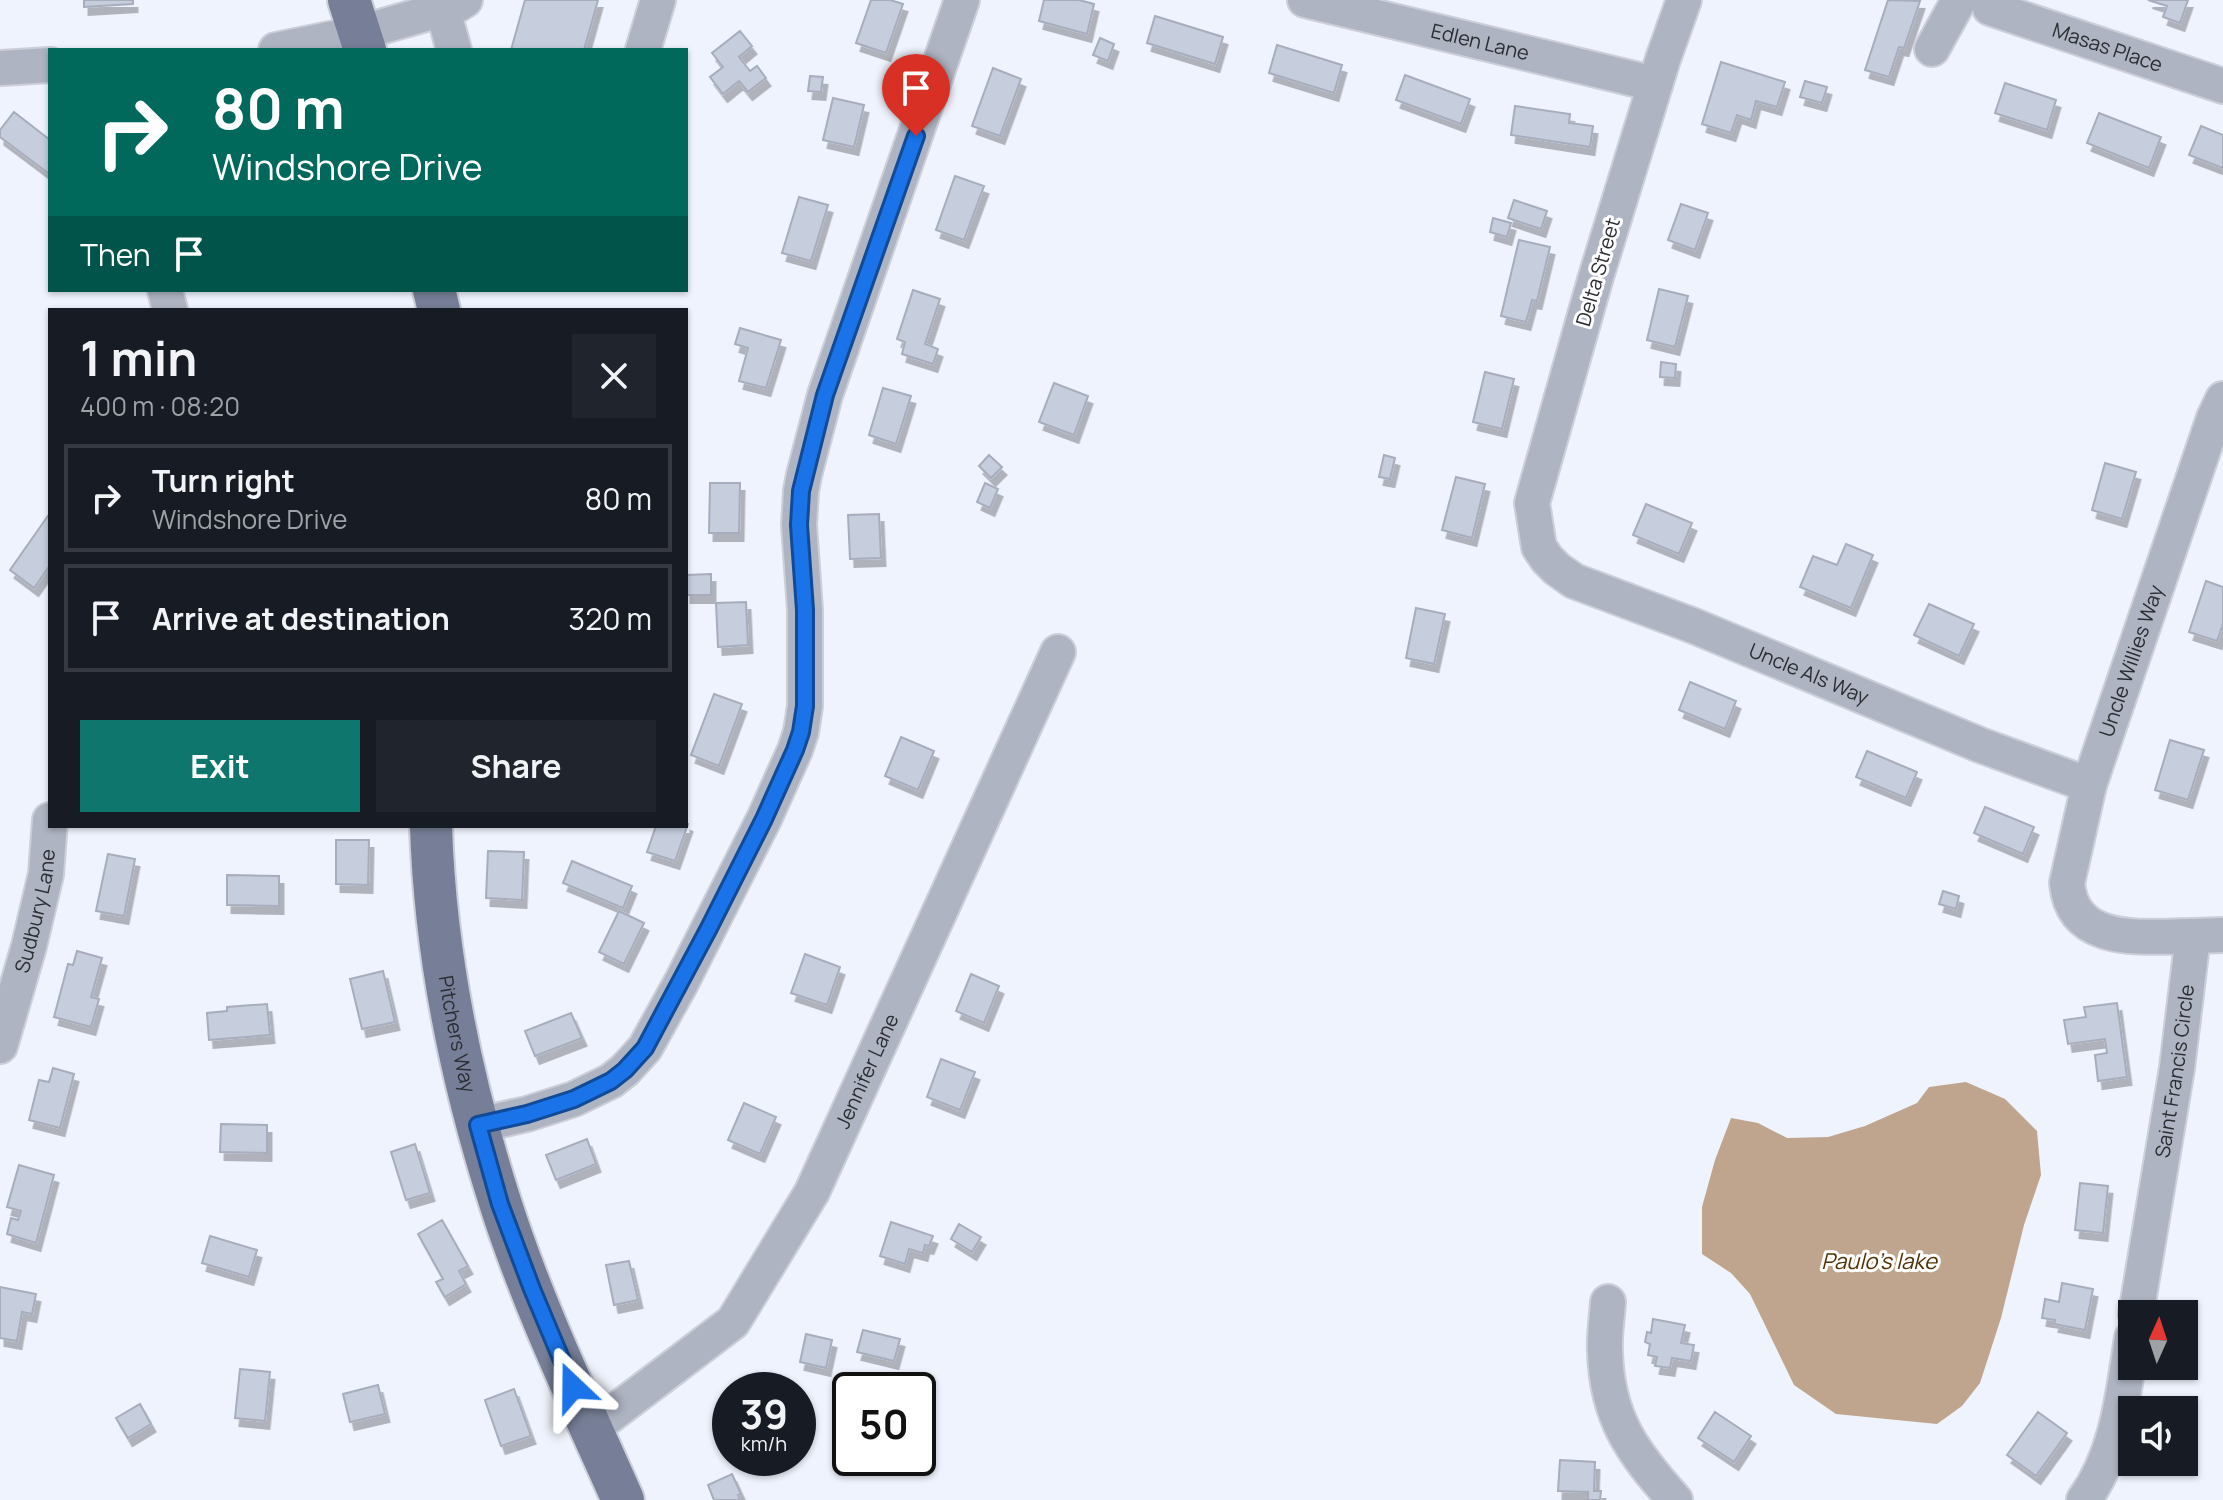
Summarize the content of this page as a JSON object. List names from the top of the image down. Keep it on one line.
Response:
{"streets":{"main road":["Pitchers Way"],"street":["Edlen Lane","Masas Place","Delta Street","Uncle Willies Way","Uncle Als Way","Sudbury Lane","Saint Francis Circle","Jennifer Lane"]},"crossings":[["Edlen Lane","Delta Street"],["Delta Street","Uncle Als Way"],["Uncle Willies Way","Uncle Als Way"],["Uncle Willies Way","Saint Francis Circle"],["Pitchers Way","Jennifer Lane"]],"water":["Paulo's lake"],"north":"top","page":{"turn":["80 m","Windshore Drive"],"then":"Then","heading":["1 min","400 m · 08:20"],"list":[{"name":"Turn right","note":"Windshore Drive","value":"80 m"},{"name":"Arrive at destination","value":"320 m"}],"buttons":["Exit","Share"],"speed":"39 km/h","limit":"50"}}
